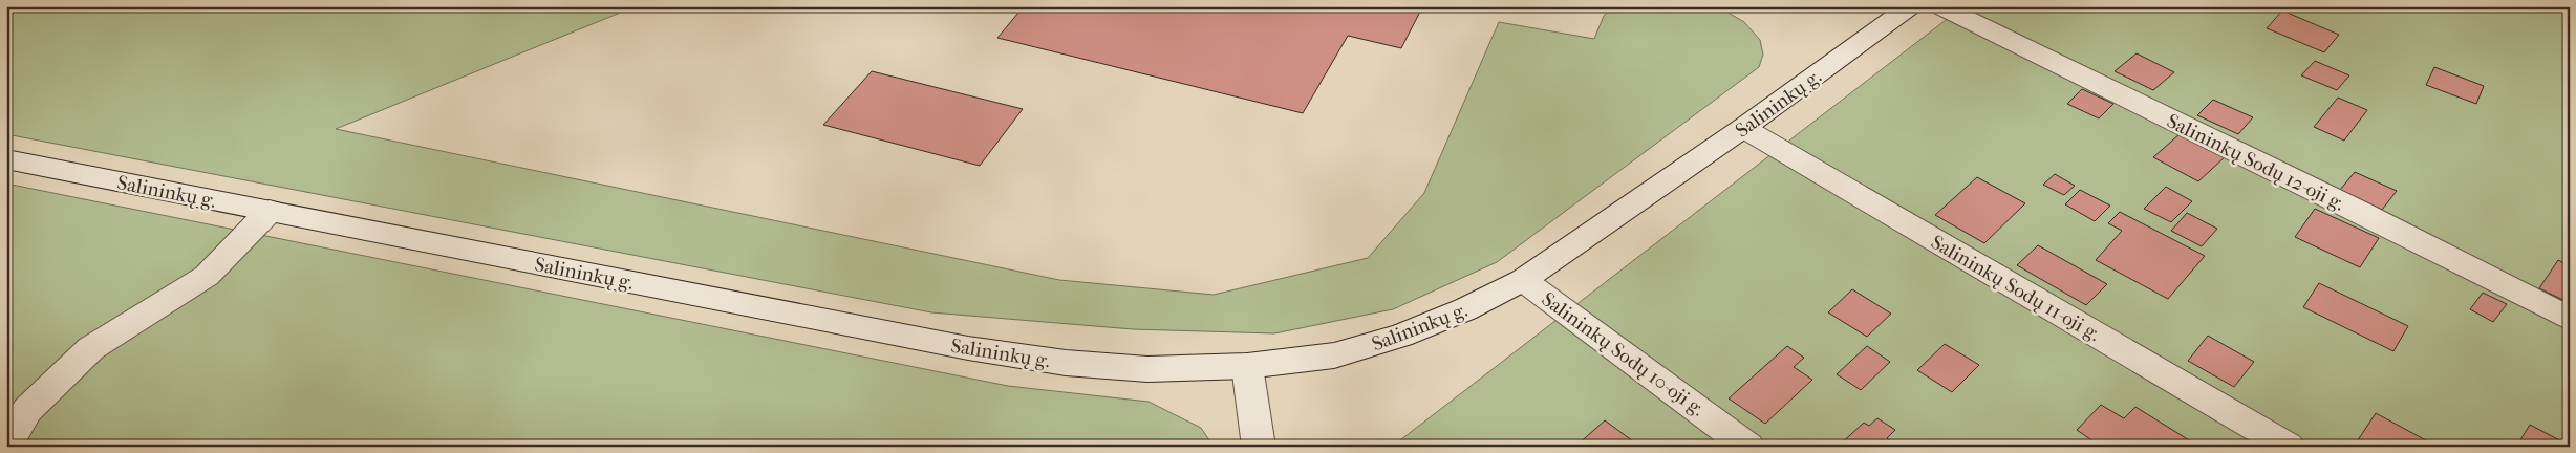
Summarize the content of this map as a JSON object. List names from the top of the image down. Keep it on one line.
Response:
{"streets":{"main road":["Salininkų g.","Salininkų Sodų 12-oji g.","Salininkų Sodų 11-oji g.","Salininkų Sodų 10-oji g."]},"crossings":[["Salininkų g.","Salininkų Sodų 11-oji g."],["Salininkų g.","Salininkų Sodų 10-oji g."]]}
